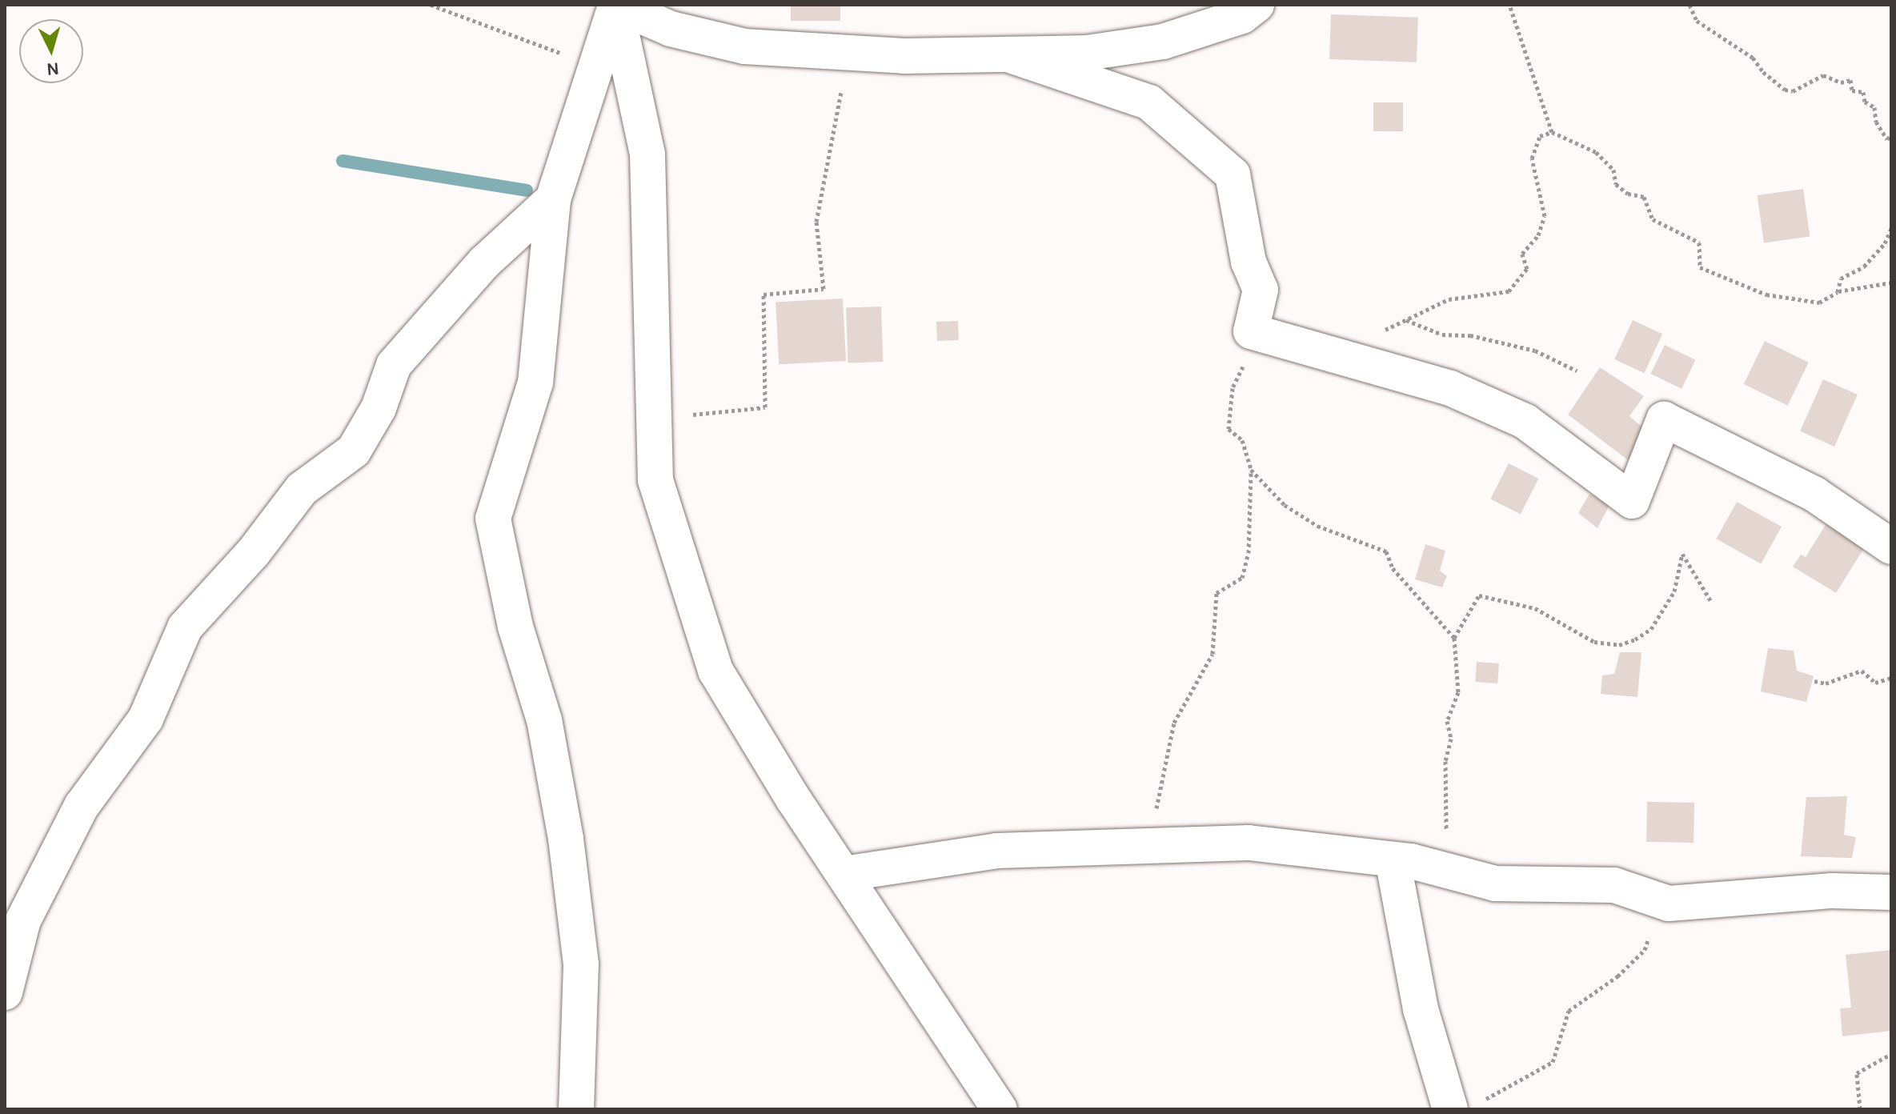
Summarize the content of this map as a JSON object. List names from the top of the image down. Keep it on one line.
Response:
{"north":"bottom"}
